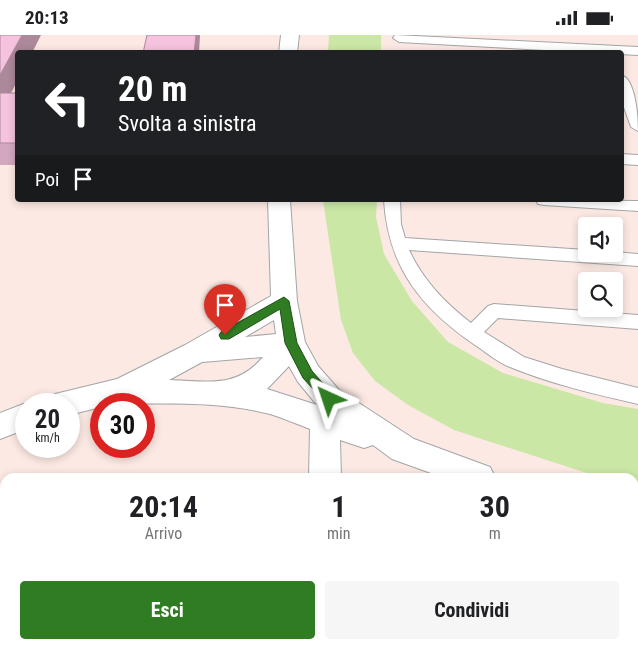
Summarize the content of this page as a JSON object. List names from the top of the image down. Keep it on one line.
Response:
{"page":{"status":"20:13","turn":["20 m","Svolta a sinistra"],"then":"Poi","speed":"20 km/h","limit":"30","eta":["20:14","Arrivo","1","min","30","m"],"buttons":["Esci","Condividi"]}}
